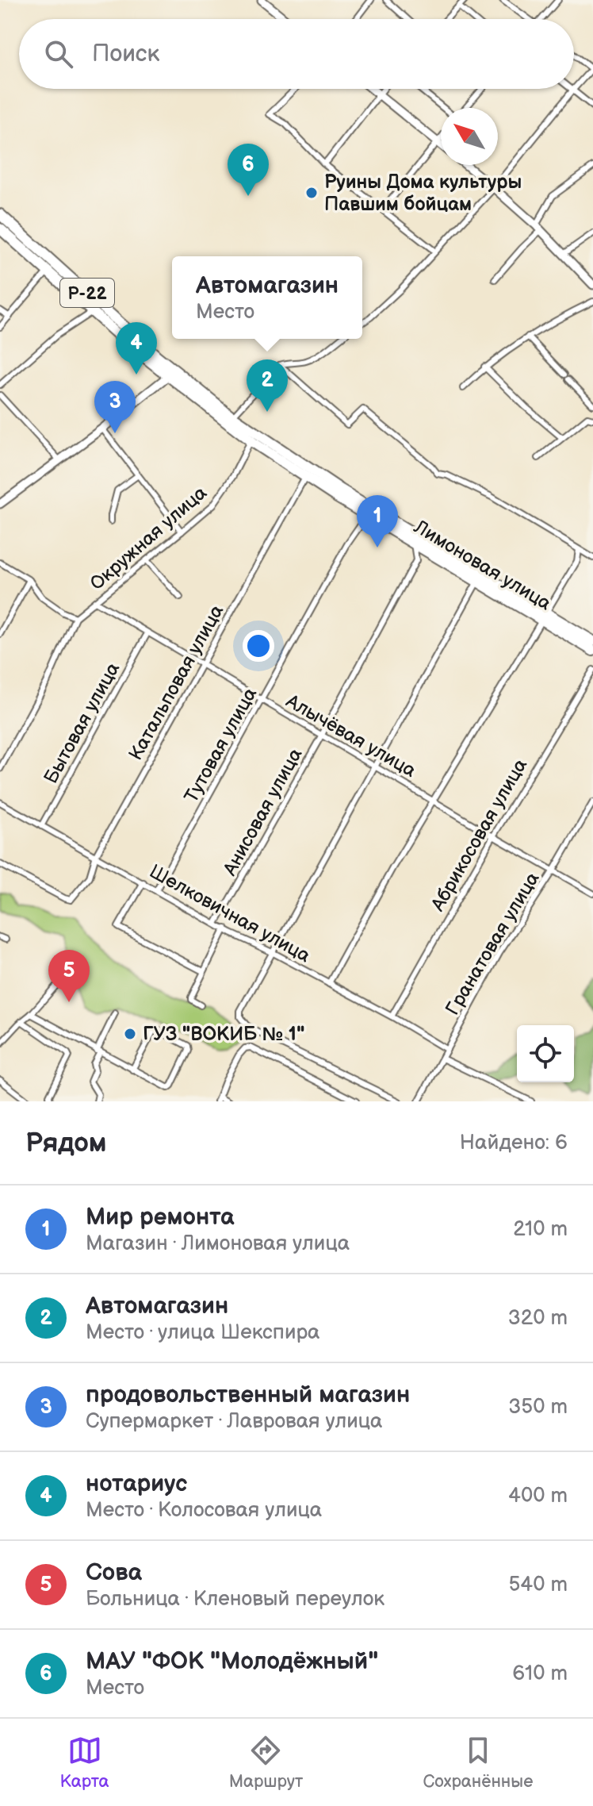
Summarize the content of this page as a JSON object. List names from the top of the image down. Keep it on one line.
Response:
{"streets":{"highway":["Р-22","Лимоновая улица"],"street":["Окружная улица","Катальповая улица","Бытовая улица","Алычёвая улица","Тутовая улица","Анисовая улица","Абрикосовая улица","Шелковичная улица","Гранатовая улица"]},"crossings":[["Р-22","Лимоновая улица"],["Окружная улица","Лимоновая улица"],["Окружная улица","Алычёвая улица"],["Лимоновая улица","Катальповая улица"],["Лимоновая улица","Тутовая улица"],["Лимоновая улица","Анисовая улица"],["Катальповая улица","Алычёвая улица"],["Катальповая улица","Шелковичная улица"],["Бытовая улица","Алычёвая улица"],["Бытовая улица","Шелковичная улица"],["Алычёвая улица","Тутовая улица"],["Алычёвая улица","Анисовая улица"],["Алычёвая улица","Абрикосовая улица"],["Алычёвая улица","Гранатовая улица"],["Тутовая улица","Шелковичная улица"],["Анисовая улица","Шелковичная улица"],["Абрикосовая улица","Шелковичная улица"],["Шелковичная улица","Гранатовая улица"]],"places":["Руины Дома культуры Павшим бойцам","ГУЗ \"ВОКИБ № 1\""],"north":"top left","page":{"search":"Поиск","pins":["6","4","2","3","1","5"],"popup":["Автомагазин","Место"],"heading":["Рядом","Найдено: 6"],"list":[{"mark":"1","name":"Мир ремонта","note":"Магазин · Лимоновая улица","value":"210 m"},{"mark":"2","name":"Автомагазин","note":"Место · улица Шекспира","value":"320 m"},{"mark":"3","name":"продовольственный магазин","note":"Супермаркет · Лавровая улица","value":"350 m"},{"mark":"4","name":"нотариус","note":"Место · Колосовая улица","value":"400 m"},{"mark":"5","name":"Сова","note":"Больница · Кленовый переулок","value":"540 m"},{"mark":"6","name":"МАУ \"ФОК \"Молодёжный\"","note":"Место","value":"610 m"}],"nav":["Карта","Маршрут","Сохранённые"]}}
